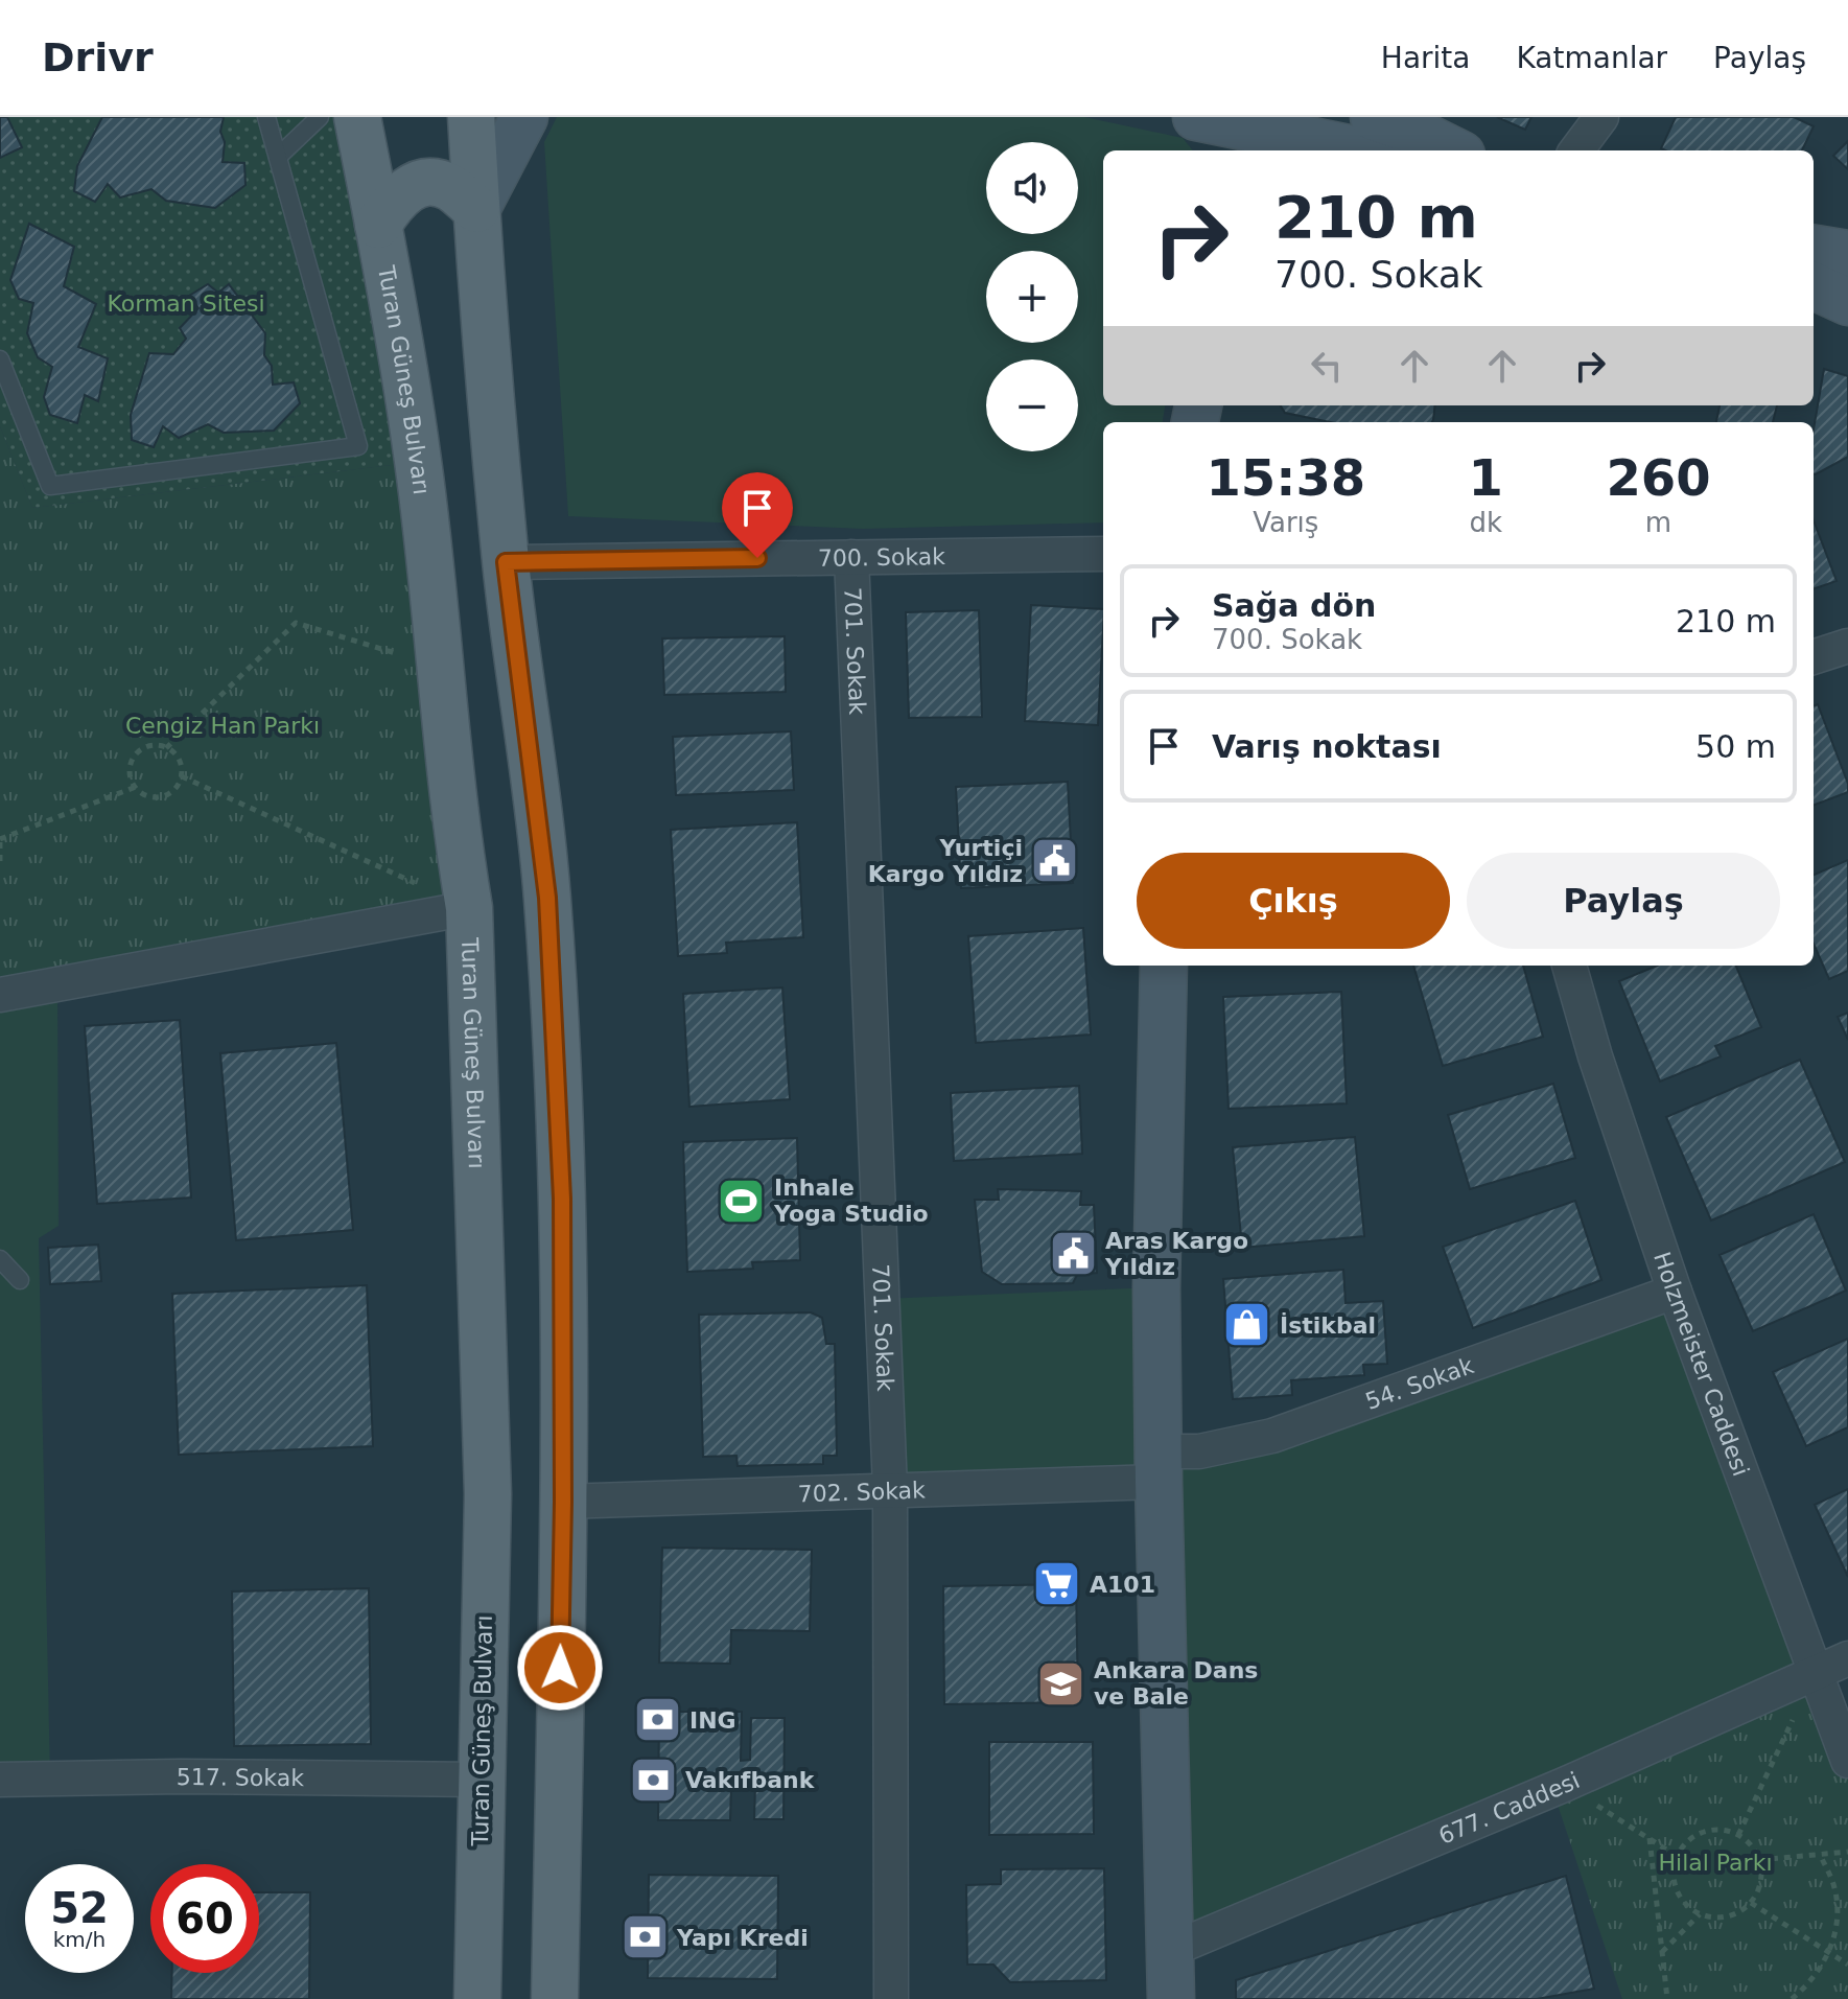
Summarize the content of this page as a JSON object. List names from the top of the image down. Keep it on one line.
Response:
{"streets":{"main road":["Turan Güneş Bulvarı"],"street":["700. Sokak","701. Sokak","Holzmeister Caddesi","54. Sokak","702. Sokak","517. Sokak","677. Caddesi"]},"crossings":[["Turan Güneş Bulvarı","517. Sokak"],["700. Sokak","701. Sokak"],["701. Sokak","702. Sokak"],["Holzmeister Caddesi","54. Sokak"],["Holzmeister Caddesi","677. Caddesi"],["54. Sokak","702. Sokak"]],"parks":["Korman Sitesi","Cengiz Han Parkı","Hilal Parkı"],"places":{"public building":["Yurtiçi Kargo Yıldız","Aras Kargo Yıldız"],"sports":["Inhale Yoga Studio"],"shop":["İstikbal"],"supermarket":["A101"],"school or university":["Ankara Dans ve Bale"],"bank":["ING","Vakıfbank","Yapı Kredi"]},"page":{"header":"Drivr","nav":["Harita","Katmanlar","Paylaş"],"map_buttons":["+","−"],"turn":["210 m","700. Sokak"],"eta":["15:38","Varış","1","dk","260","m"],"list":[{"name":"Sağa dön","note":"700. Sokak","value":"210 m"},{"name":"Varış noktası","value":"50 m"}],"buttons":["Çıkış","Paylaş"],"speed":"52 km/h","limit":"60"}}
